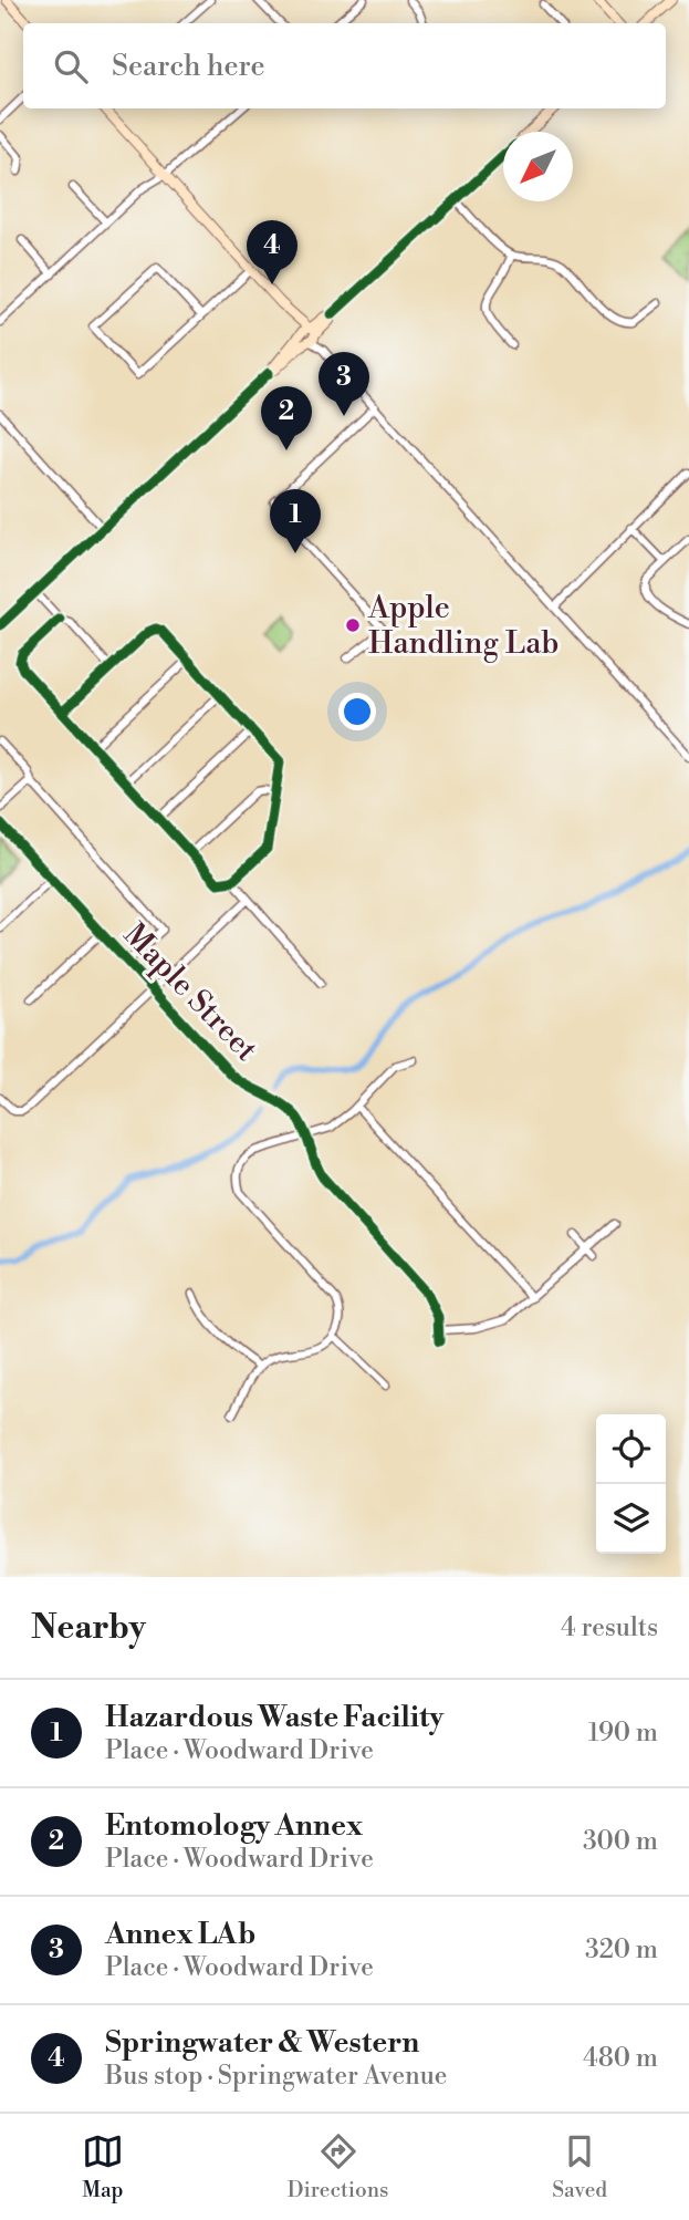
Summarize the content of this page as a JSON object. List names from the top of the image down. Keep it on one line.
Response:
{"streets":{"street":["Maple Street"]},"places":["Apple Handling Lab"],"north":"bottom left","page":{"search":"Search here","pins":["4","3","2","1"],"heading":["Nearby","4 results"],"list":[{"mark":"1","name":"Hazardous Waste Facility","note":"Place · Woodward Drive","value":"190 m"},{"mark":"2","name":"Entomology Annex","note":"Place · Woodward Drive","value":"300 m"},{"mark":"3","name":"Annex LAb","note":"Place · Woodward Drive","value":"320 m"},{"mark":"4","name":"Springwater & Western","note":"Bus stop · Springwater Avenue","value":"480 m"}],"nav":["Map","Directions","Saved"]}}
